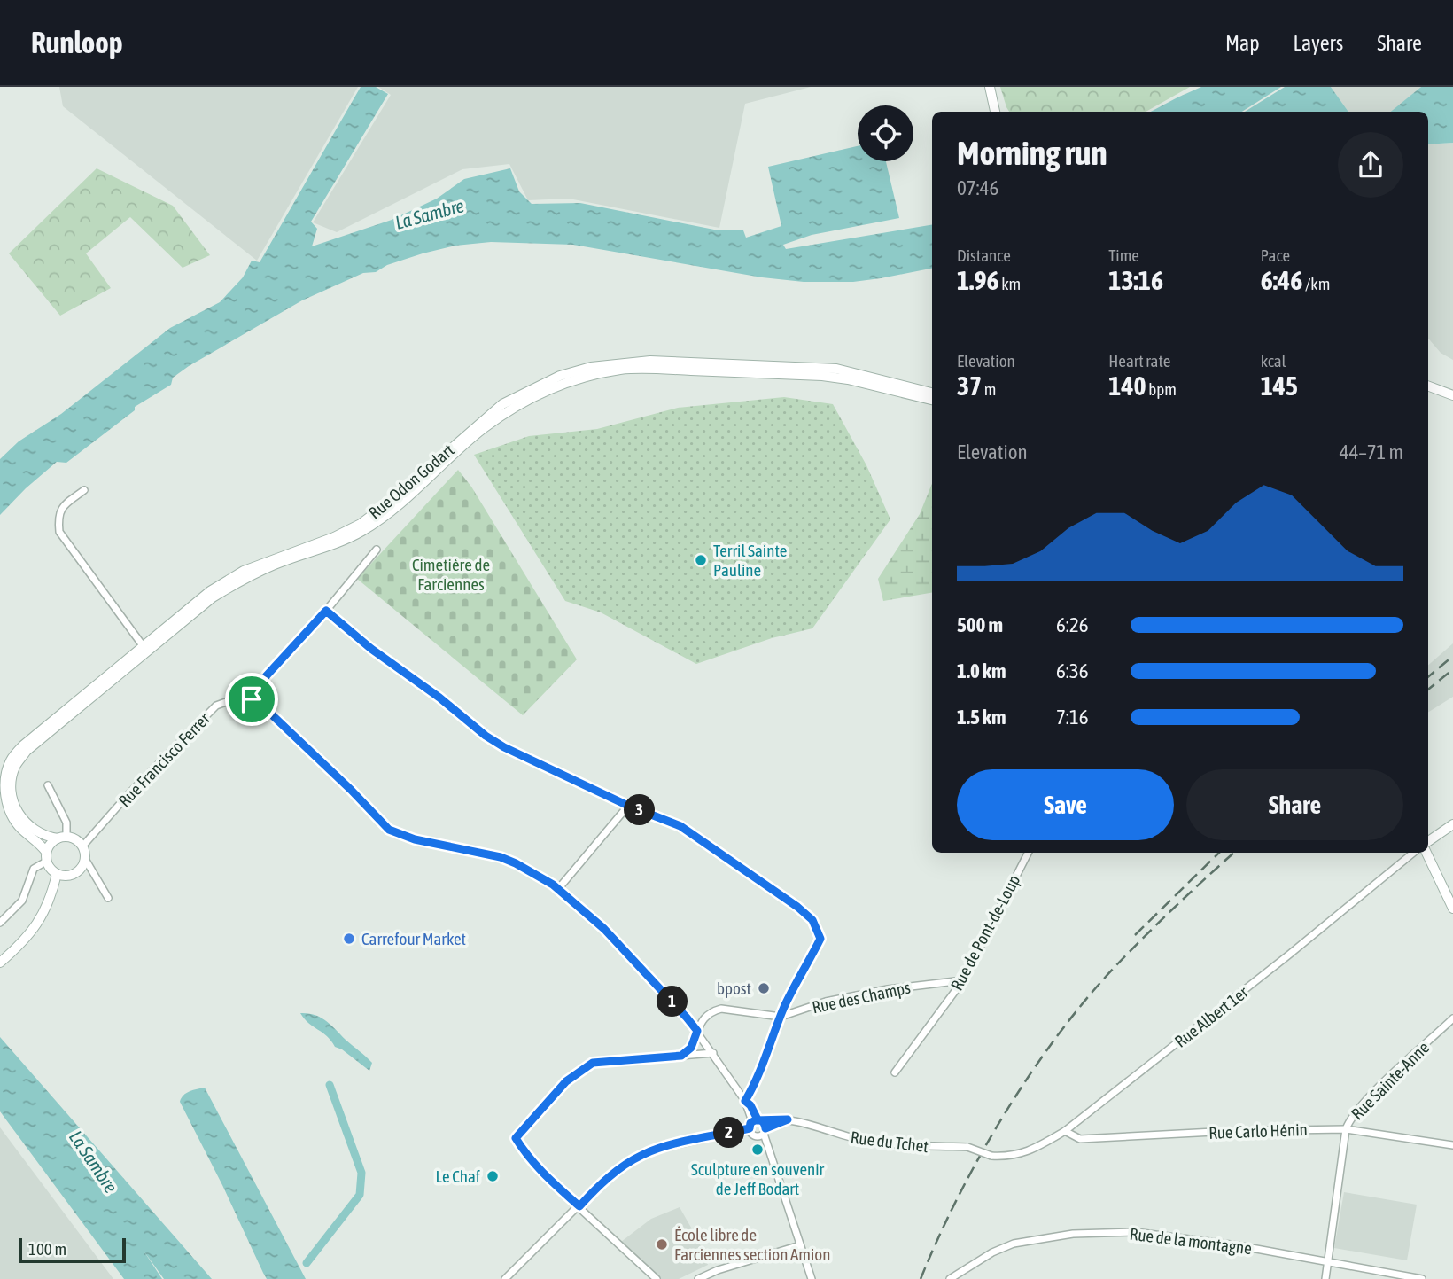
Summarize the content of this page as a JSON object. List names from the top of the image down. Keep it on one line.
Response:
{"streets":{"main road":["Rue Odon Godart"],"street":["Rue Francisco Ferrer","Rue de Pont-de-Loup","Rue des Champs","Rue Albert 1er","Rue Sainte-Anne","Rue Carlo Hénin","Rue du Tchet","Rue de la montagne"]},"crossings":[["Rue Odon Godart","Rue Francisco Ferrer"],["Rue de Pont-de-Loup","Rue des Champs"],["Rue Albert 1er","Rue Carlo Hénin"],["Rue Albert 1er","Rue du Tchet"],["Rue Sainte-Anne","Rue Carlo Hénin"],["Rue Sainte-Anne","Rue de la montagne"]],"water":["La Sambre"],"parks":["Cimetière de Farciennes"],"places":["Terril Sainte Pauline","Carrefour Market","bpost","Sculpture en souvenir de Jeff Bodart","Le Chaf","École libre de Farciennes section Amion"],"scale_bar":"100 m","page":{"header":"Runloop","nav":["Map","Layers","Share"],"heading":["Morning run","07:46"],"stats":[["Distance","1.96 km"],["Time","13:16"],["Pace","6:46 /km"],["Elevation","37 m"],["Heart rate","140 bpm"],["kcal","145"]],"chart":["Elevation","44–71 m"],"list":[{"name":"500 m","note":"6:26"},{"name":"1.0 km","note":"6:36"},{"name":"1.5 km","note":"7:16"}],"buttons":["Save","Share"],"pins":["3","1","2"],"scale":"100 m"}}
